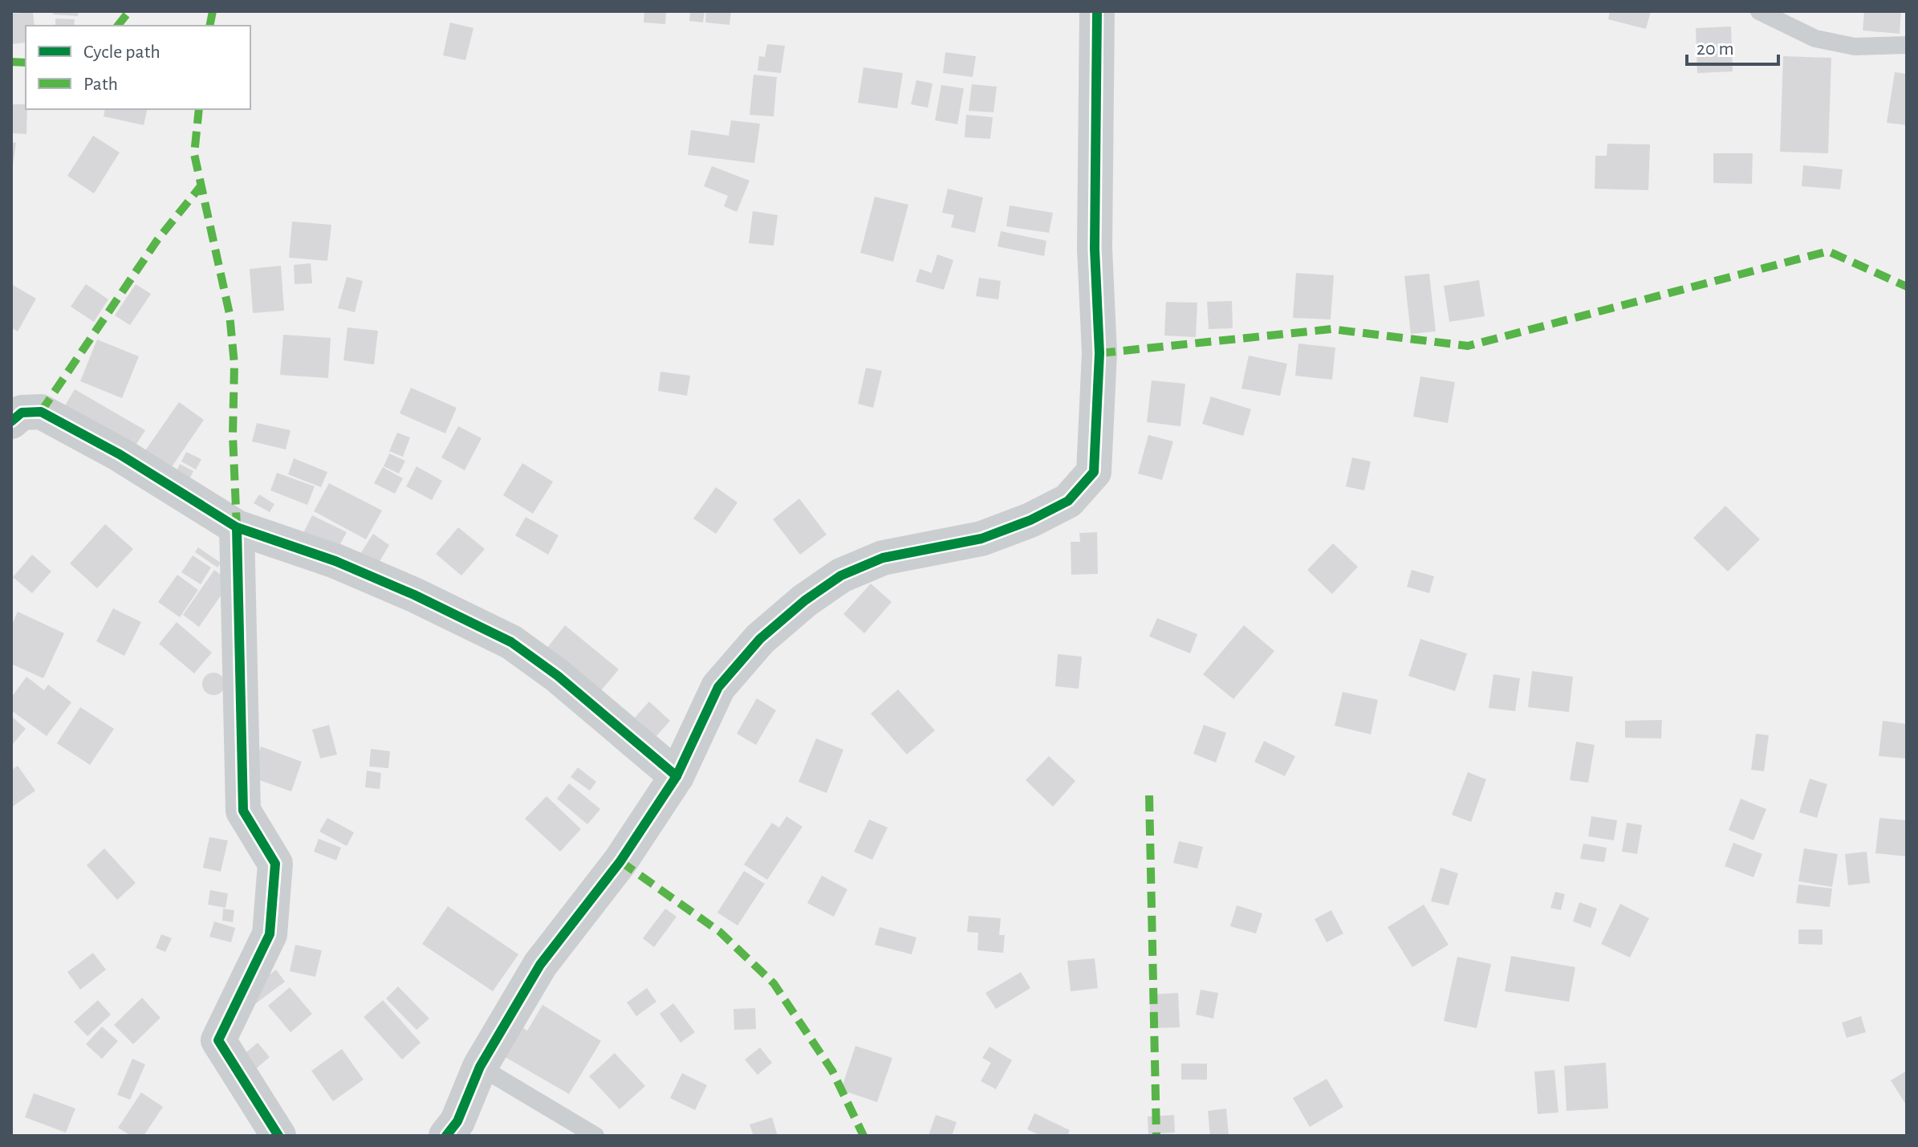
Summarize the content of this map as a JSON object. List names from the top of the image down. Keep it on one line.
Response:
{"legend":["Cycle path","Path"],"scale_bar":"20 m"}
